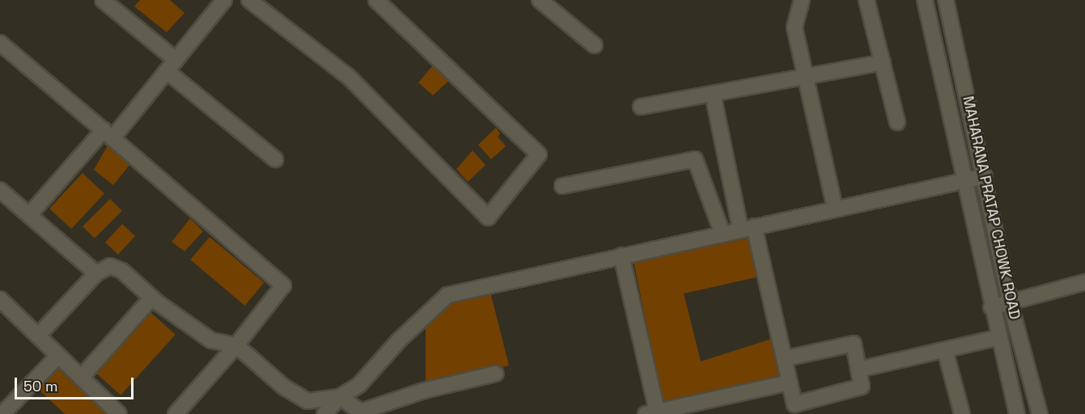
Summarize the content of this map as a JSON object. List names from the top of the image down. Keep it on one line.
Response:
{"streets":{"street":["MAHARANA PRATAP CHOWK ROAD"]},"scale_bar":"50 m"}
